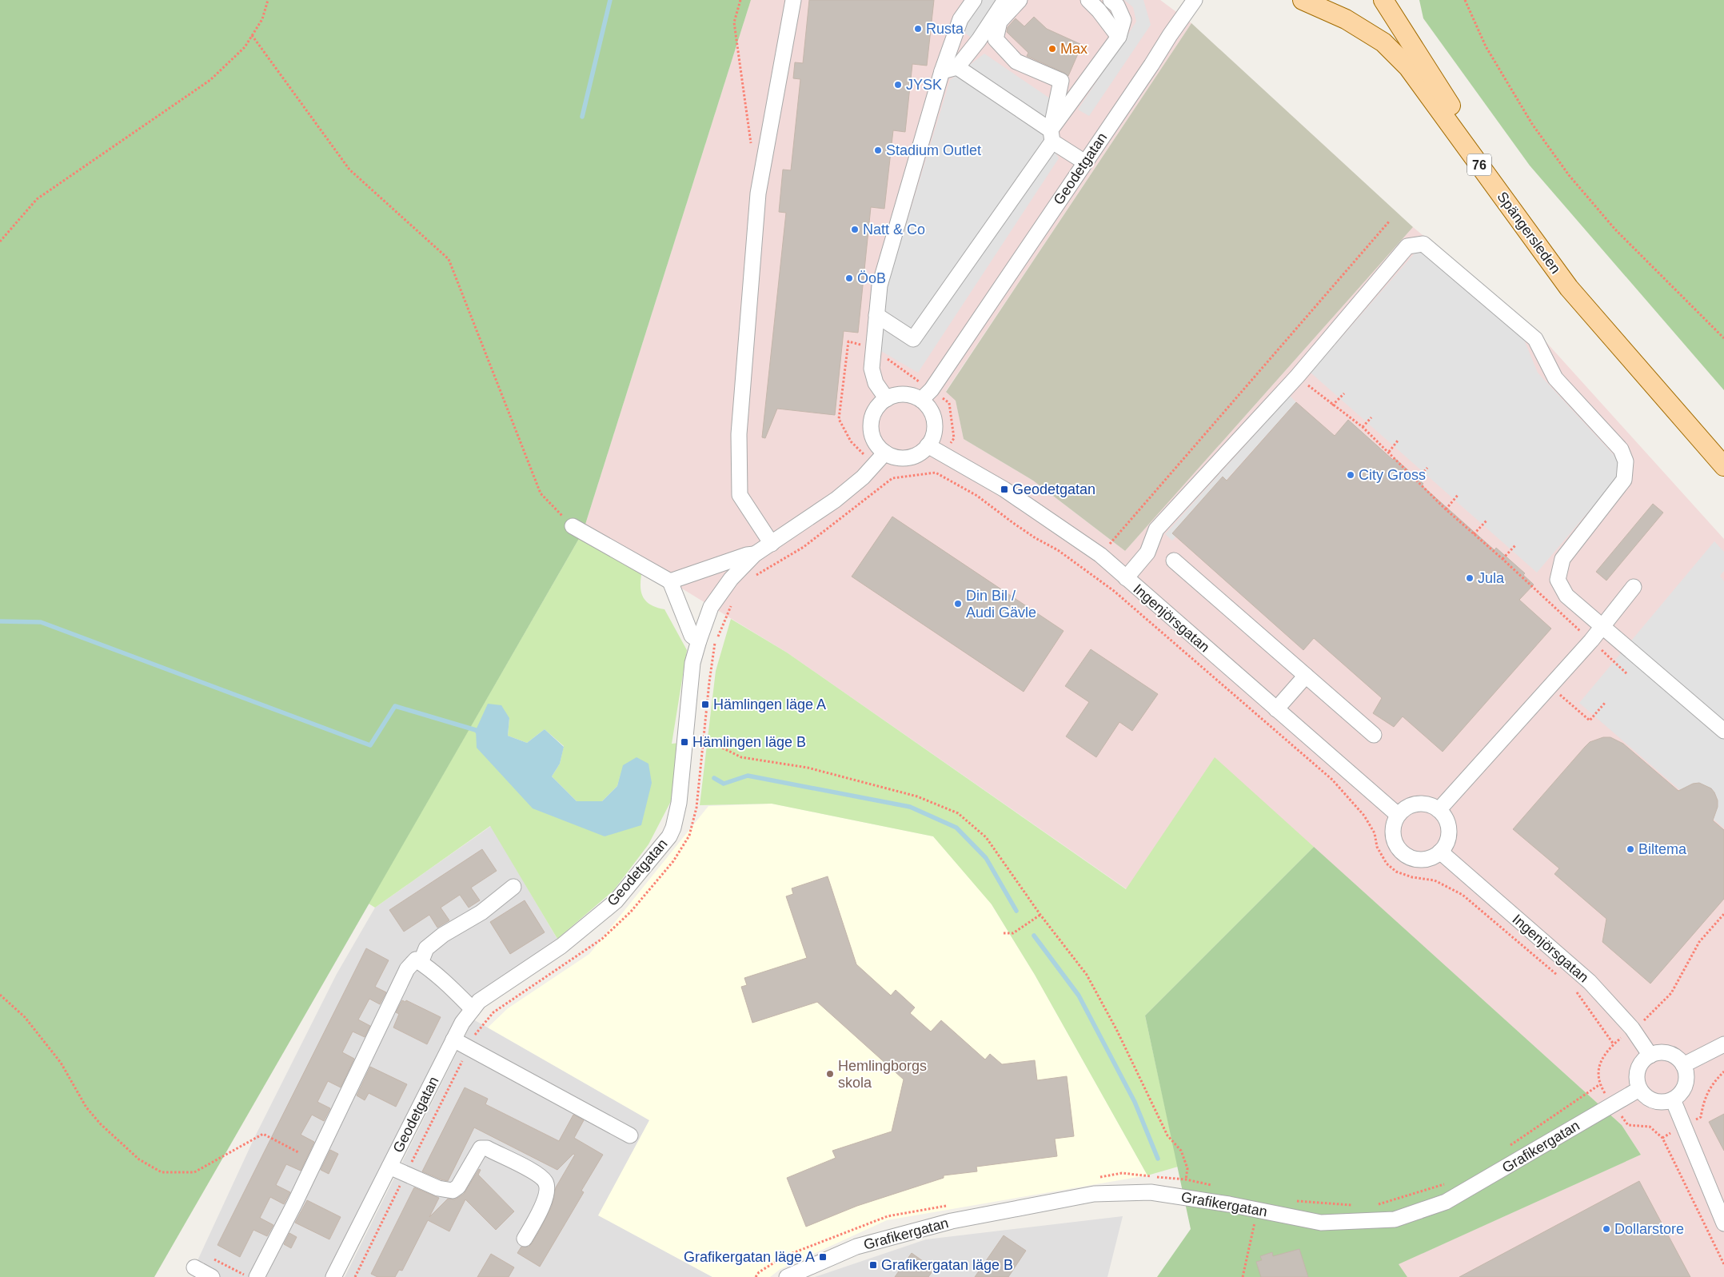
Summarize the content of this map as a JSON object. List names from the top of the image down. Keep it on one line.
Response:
{"streets":{"main road":["76","Spängersleden"],"street":["Geodetgatan","Ingenjörsgatan","Grafikergatan"]},"crossings":[["Geodetgatan","Ingenjörsgatan"],["Ingenjörsgatan","Grafikergatan"]],"places":{"other":["Rusta","Max","JYSK","Stadium Outlet","Natt & Co","ÖoB","City Gross","Jula","Din Bil / Audi Gävle","Biltema","Hemlingborgs skola","Dollarstore"],"transit":["Geodetgatan","Hämlingen läge A","Hämlingen läge B","Grafikergatan läge A","Grafikergatan läge B"]}}
